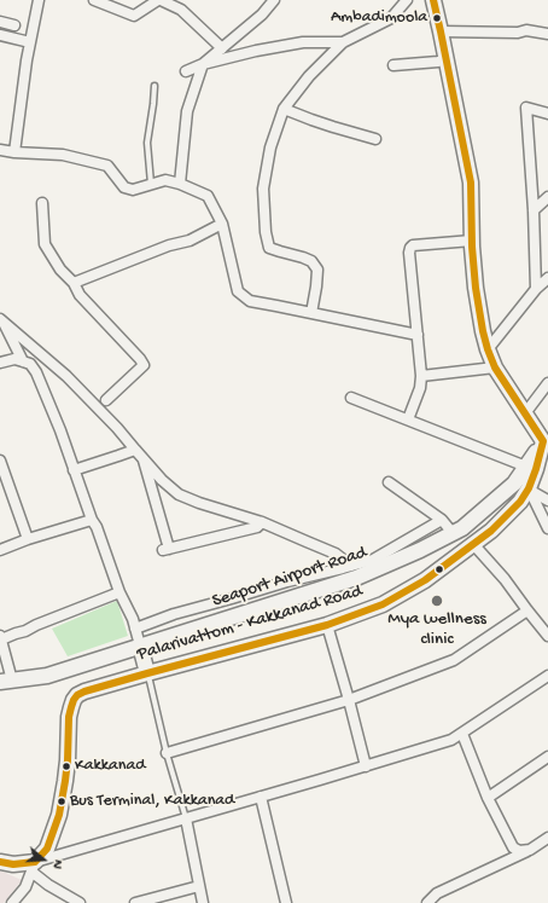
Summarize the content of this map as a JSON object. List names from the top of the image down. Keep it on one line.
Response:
{"streets":{"main road":["Seaport Airport Road","Palarivattom - Kakkanad Road"]},"crossings":[["Seaport Airport Road","Palarivattom - Kakkanad Road"]],"places":["Ambadimoola","Mya wellness clinic","Kakkanad","Bus Terminal, Kakkanad"],"north":"right"}
